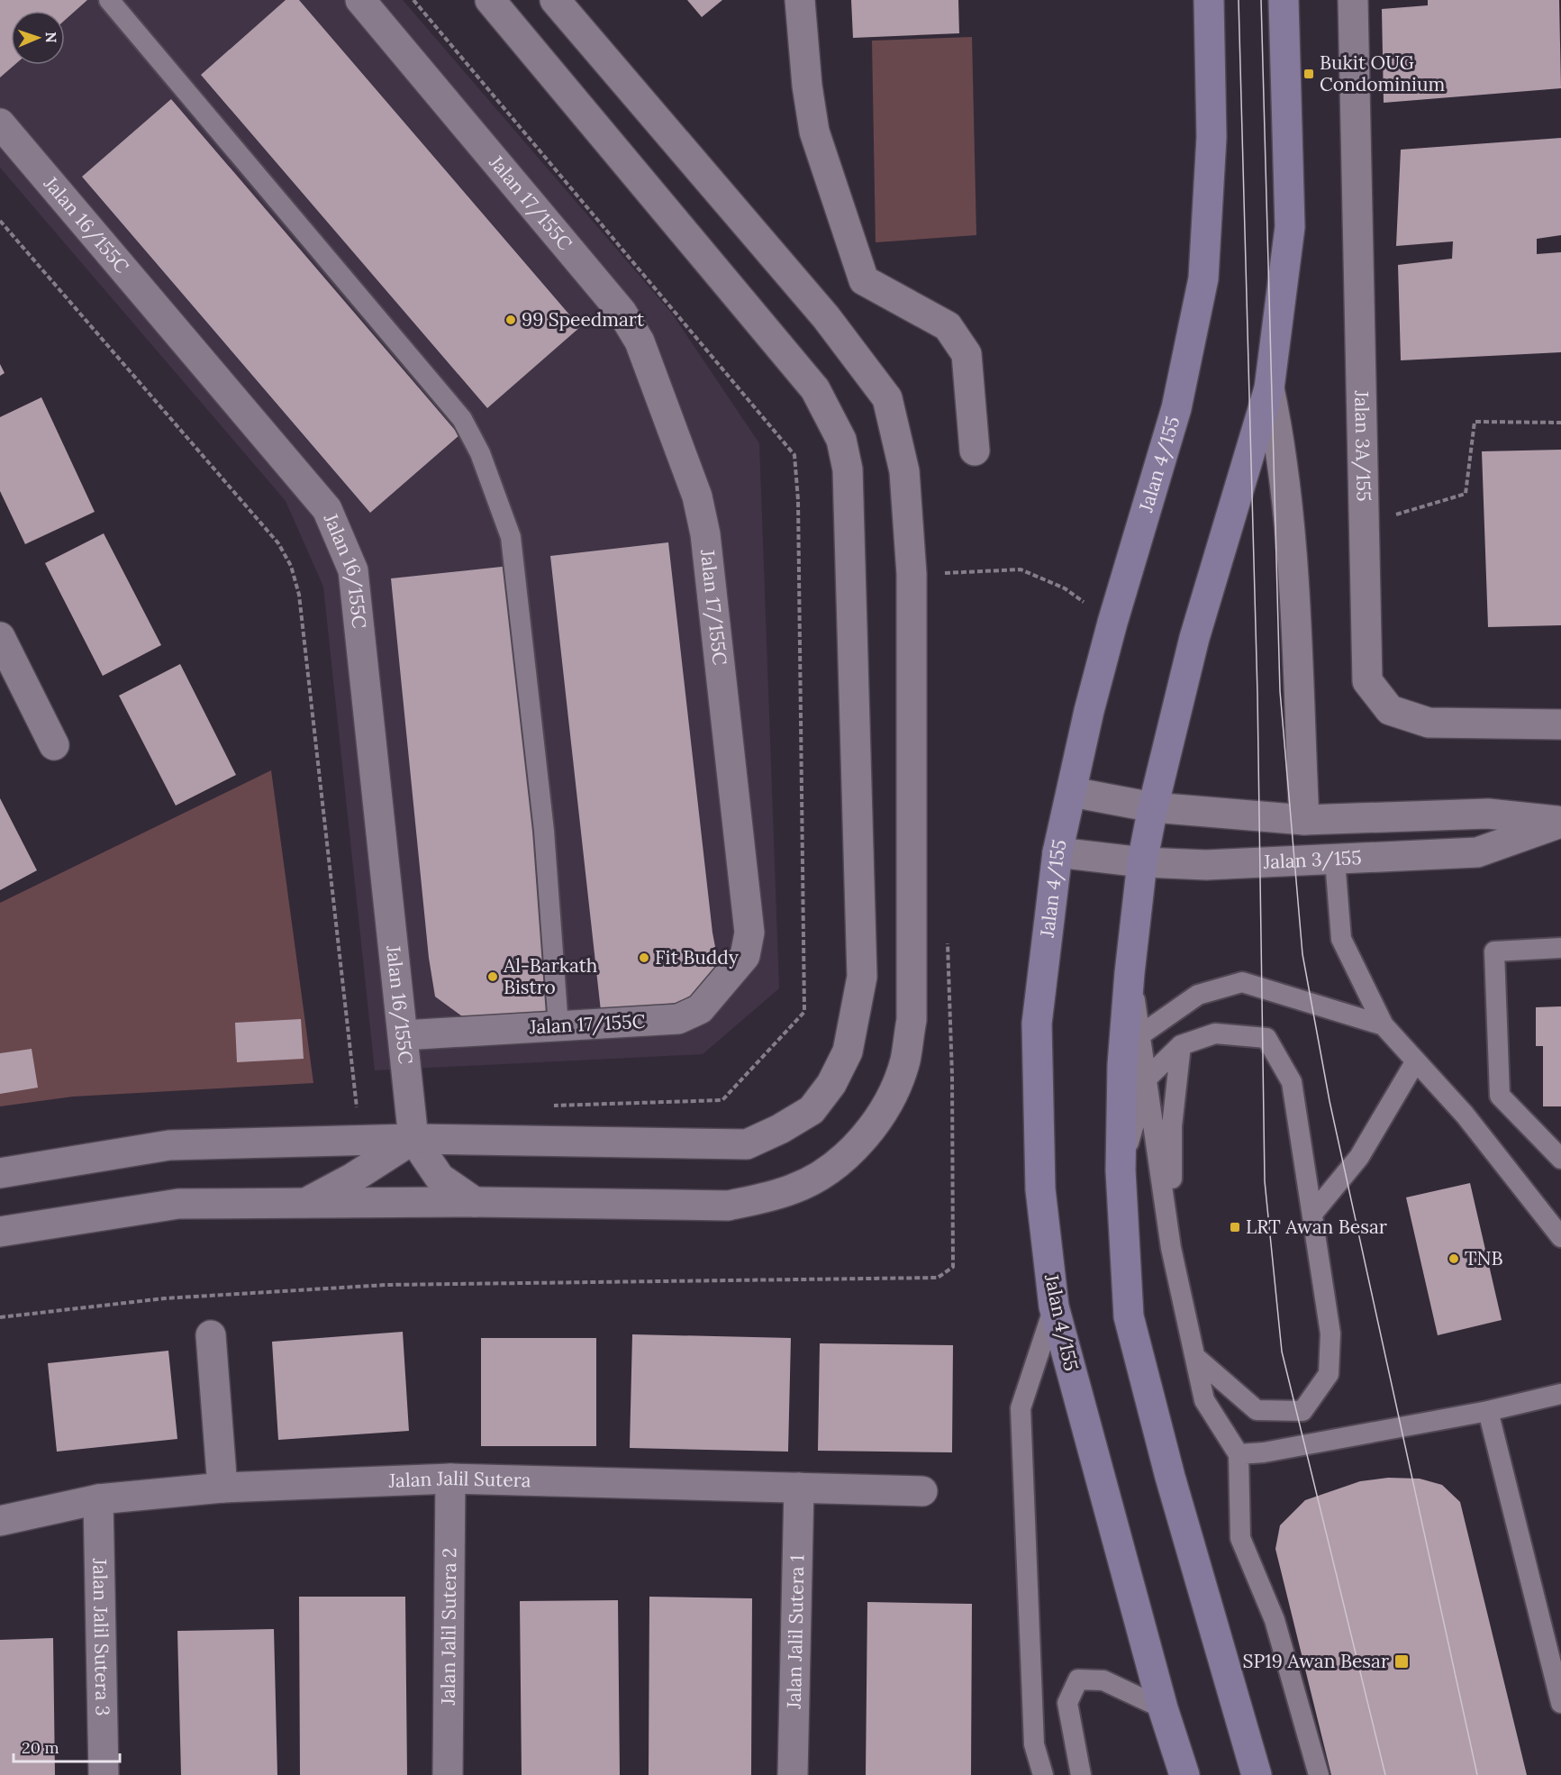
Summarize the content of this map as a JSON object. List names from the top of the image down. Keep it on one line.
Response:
{"streets":{"street":["Jalan 17/155C","Jalan 16/155C","Jalan 3A/155","Jalan 4/155","Jalan 3/155","Jalan Jalil Sutera","Jalan Jalil Sutera 2","Jalan Jalil Sutera 1","Jalan Jalil Sutera 3"]},"crossings":[["Jalan 17/155C","Jalan 16/155C"],["Jalan 4/155","Jalan 3/155"],["Jalan Jalil Sutera","Jalan Jalil Sutera 2"],["Jalan Jalil Sutera","Jalan Jalil Sutera 1"],["Jalan Jalil Sutera","Jalan Jalil Sutera 3"]],"places":{"transit":["Bukit OUG Condominium","LRT Awan Besar","SP19 Awan Besar"],"other":["99 Speedmart","Fit Buddy","Al-Barkath Bistro","TNB"]},"scale_bar":"20 m","north":"right"}
